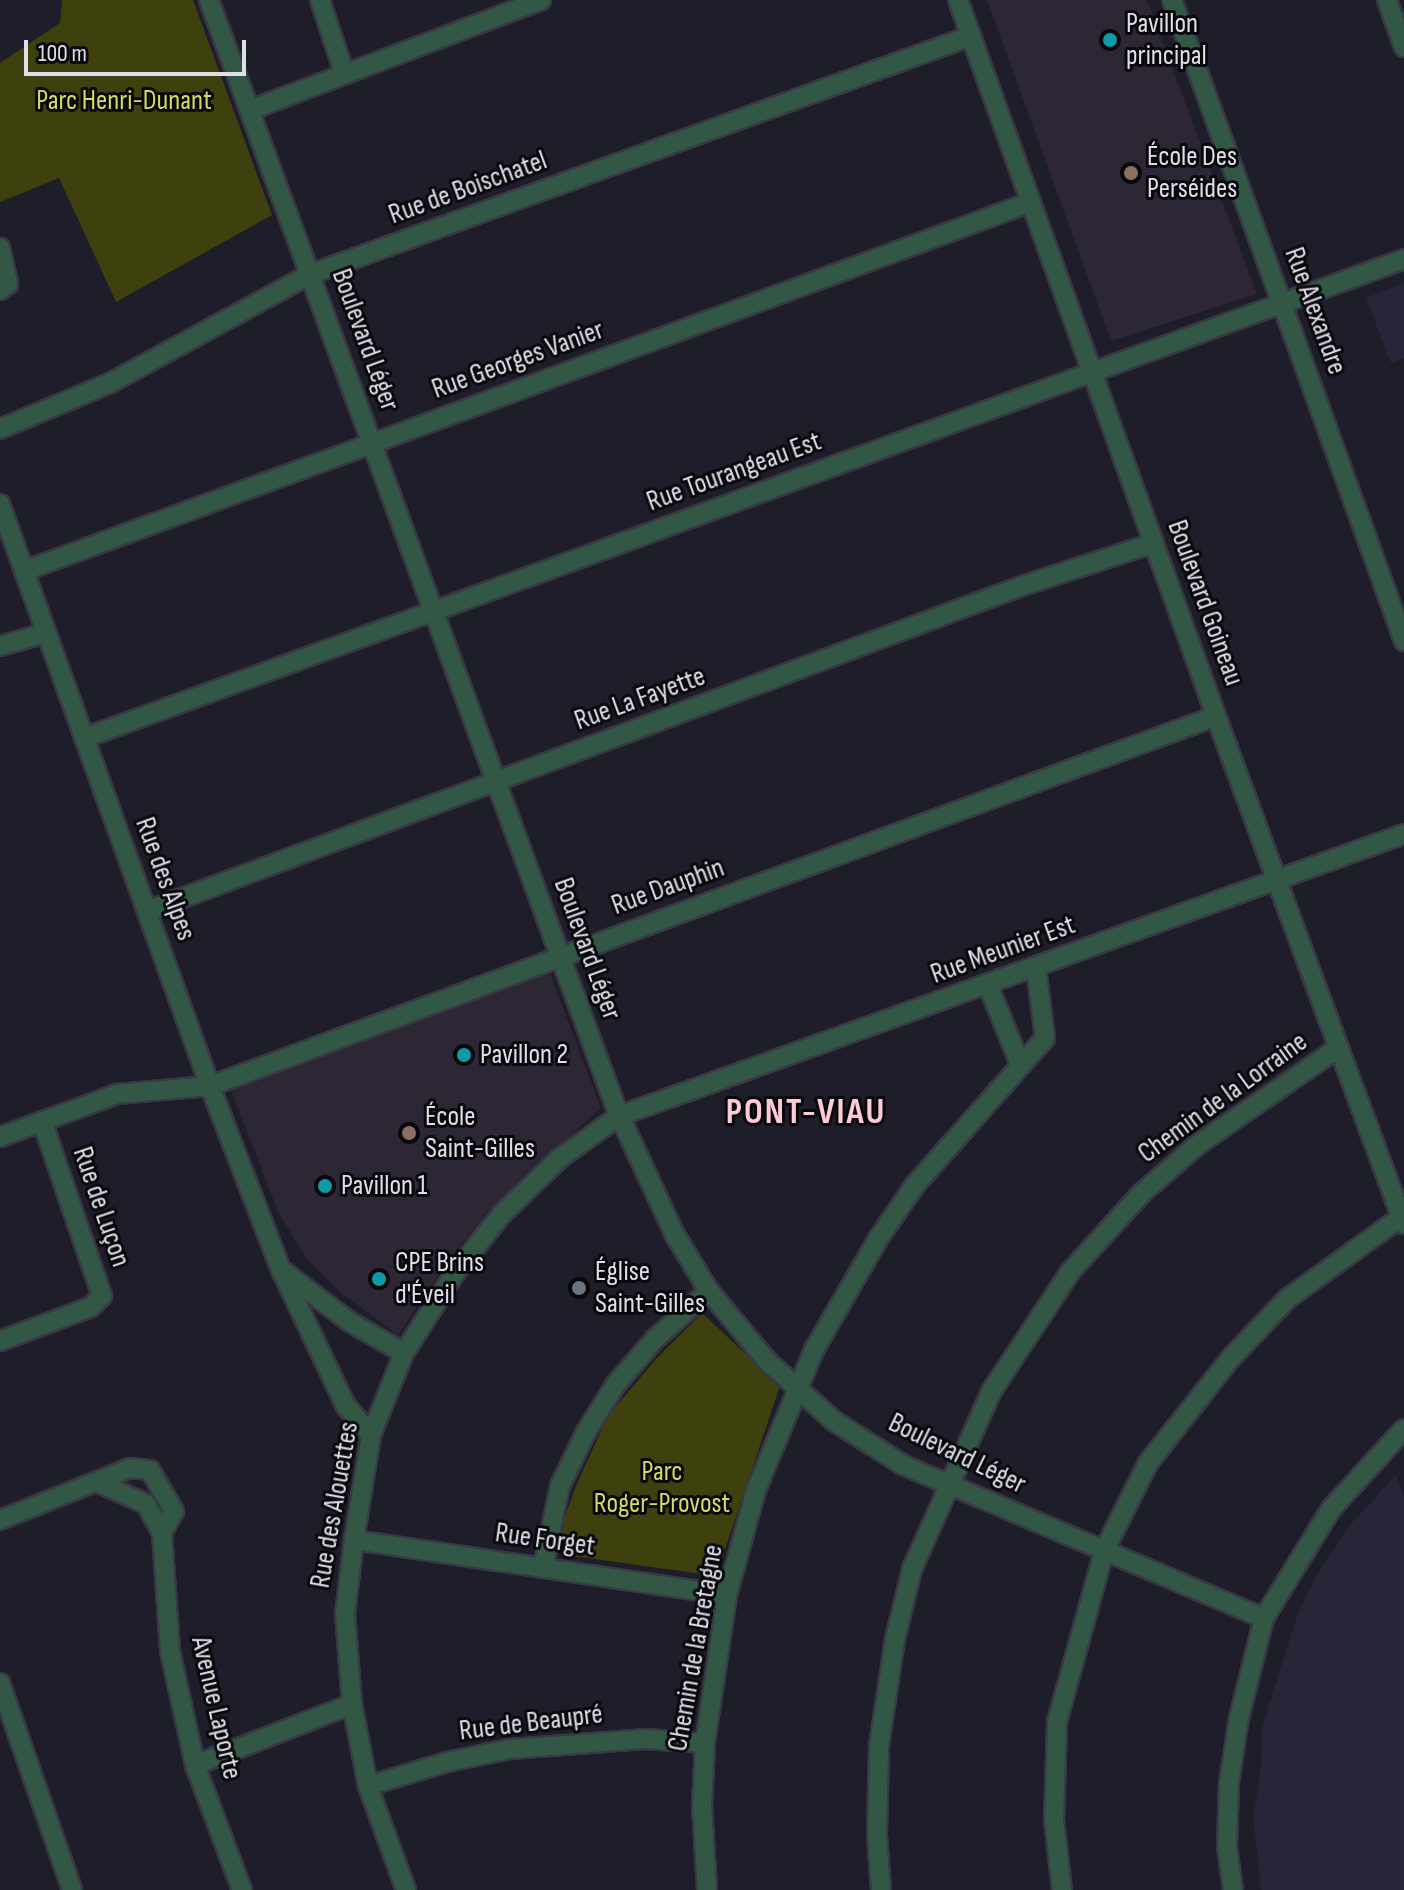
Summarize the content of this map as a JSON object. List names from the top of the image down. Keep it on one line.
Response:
{"streets":{"street":["Rue de Boischatel","Rue Alexandre","Boulevard Léger","Rue Georges Vanier","Rue Tourangeau Est","Boulevard Goineau","Rue La Fayette","Rue des Alpes","Rue Dauphin","Rue Meunier Est","Chemin de la Lorraine","Rue de Luçon","Rue des Alouettes","Rue Forget","Chemin de la Bretagne","Avenue Laporte","Rue de Beaupré"]},"crossings":[["Rue de Boischatel","Boulevard Léger"],["Rue de Boischatel","Boulevard Goineau"],["Rue Alexandre","Rue Tourangeau Est"],["Boulevard Léger","Rue Georges Vanier"],["Boulevard Léger","Rue Tourangeau Est"],["Boulevard Léger","Rue La Fayette"],["Boulevard Léger","Rue Dauphin"],["Boulevard Léger","Rue Meunier Est"],["Boulevard Léger","Chemin de la Lorraine"],["Boulevard Léger","Rue des Alouettes"],["Boulevard Léger","Chemin de la Bretagne"],["Rue Georges Vanier","Boulevard Goineau"],["Rue Georges Vanier","Rue des Alpes"],["Rue Tourangeau Est","Boulevard Goineau"],["Rue Tourangeau Est","Rue des Alpes"],["Boulevard Goineau","Rue La Fayette"],["Boulevard Goineau","Rue Dauphin"],["Boulevard Goineau","Rue Meunier Est"],["Boulevard Goineau","Chemin de la Lorraine"],["Rue La Fayette","Rue des Alpes"],["Rue des Alpes","Rue Dauphin"],["Rue des Alpes","Rue des Alouettes"],["Rue Dauphin","Rue de Luçon"],["Rue Meunier Est","Rue des Alouettes"],["Rue Meunier Est","Chemin de la Bretagne"],["Rue des Alouettes","Rue Forget"],["Rue des Alouettes","Rue de Beaupré"],["Rue Forget","Chemin de la Bretagne"],["Chemin de la Bretagne","Rue de Beaupré"]],"districts":["PONT-VIAU"],"parks":["Parc Henri-Dunant","Parc Roger-Provost"],"places":["Pavillon principal","École Des Perséides","Pavillon 2","École Saint-Gilles","Pavillon 1","CPE Brins d'Éveil","Église Saint-Gilles"],"scale_bar":"100 m"}
